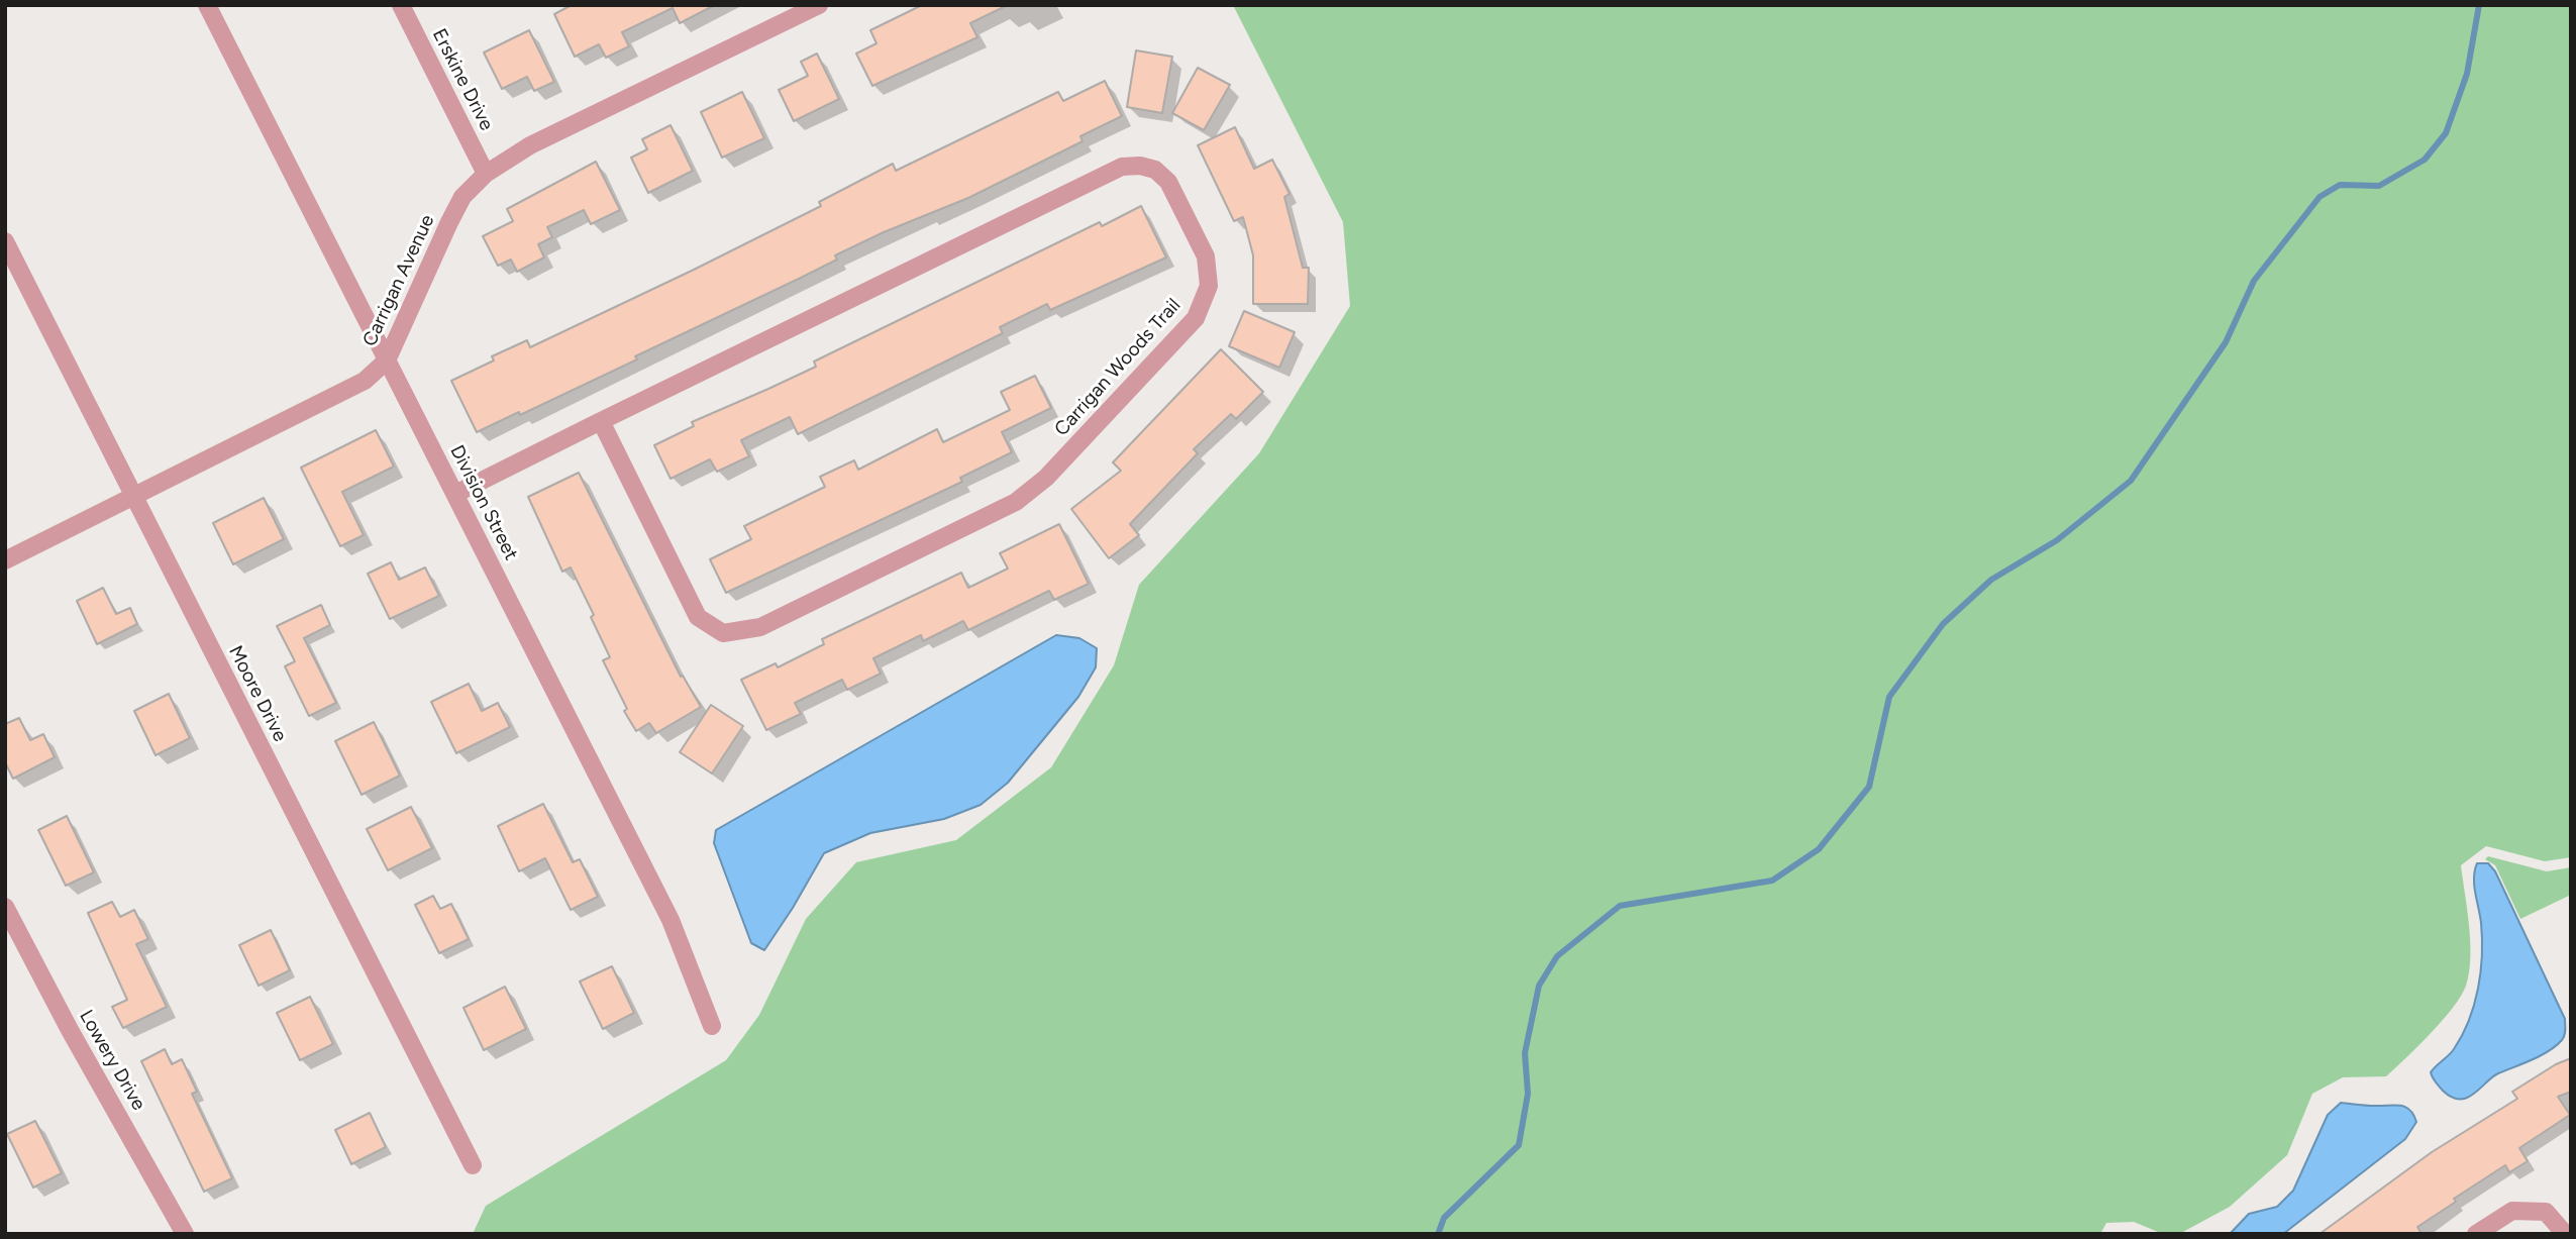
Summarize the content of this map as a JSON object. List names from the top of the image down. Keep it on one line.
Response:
{"streets":{"street":["Erskine Drive","Carrigan Avenue","Carrigan Woods Trail","Division Street","Moore Drive","Lowery Drive"]},"crossings":[["Erskine Drive","Carrigan Avenue"],["Carrigan Avenue","Division Street"],["Carrigan Avenue","Moore Drive"],["Carrigan Woods Trail","Division Street"]]}
